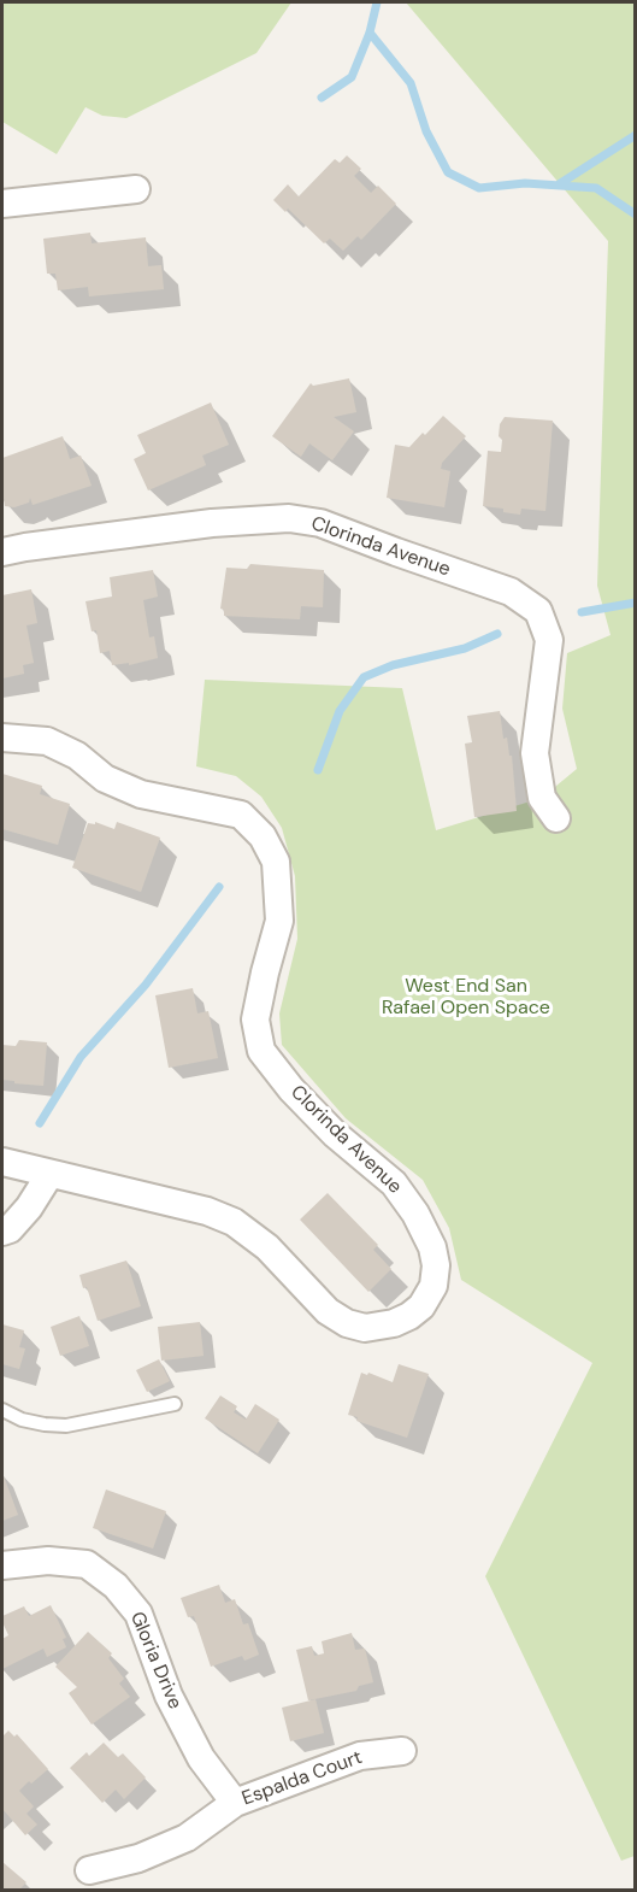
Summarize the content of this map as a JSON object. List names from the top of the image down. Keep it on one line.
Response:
{"streets":{"street":["Clorinda Avenue","Gloria Drive","Espalda Court"]},"crossings":[["Gloria Drive","Espalda Court"]],"parks":["West End San Rafael Open Space"]}
